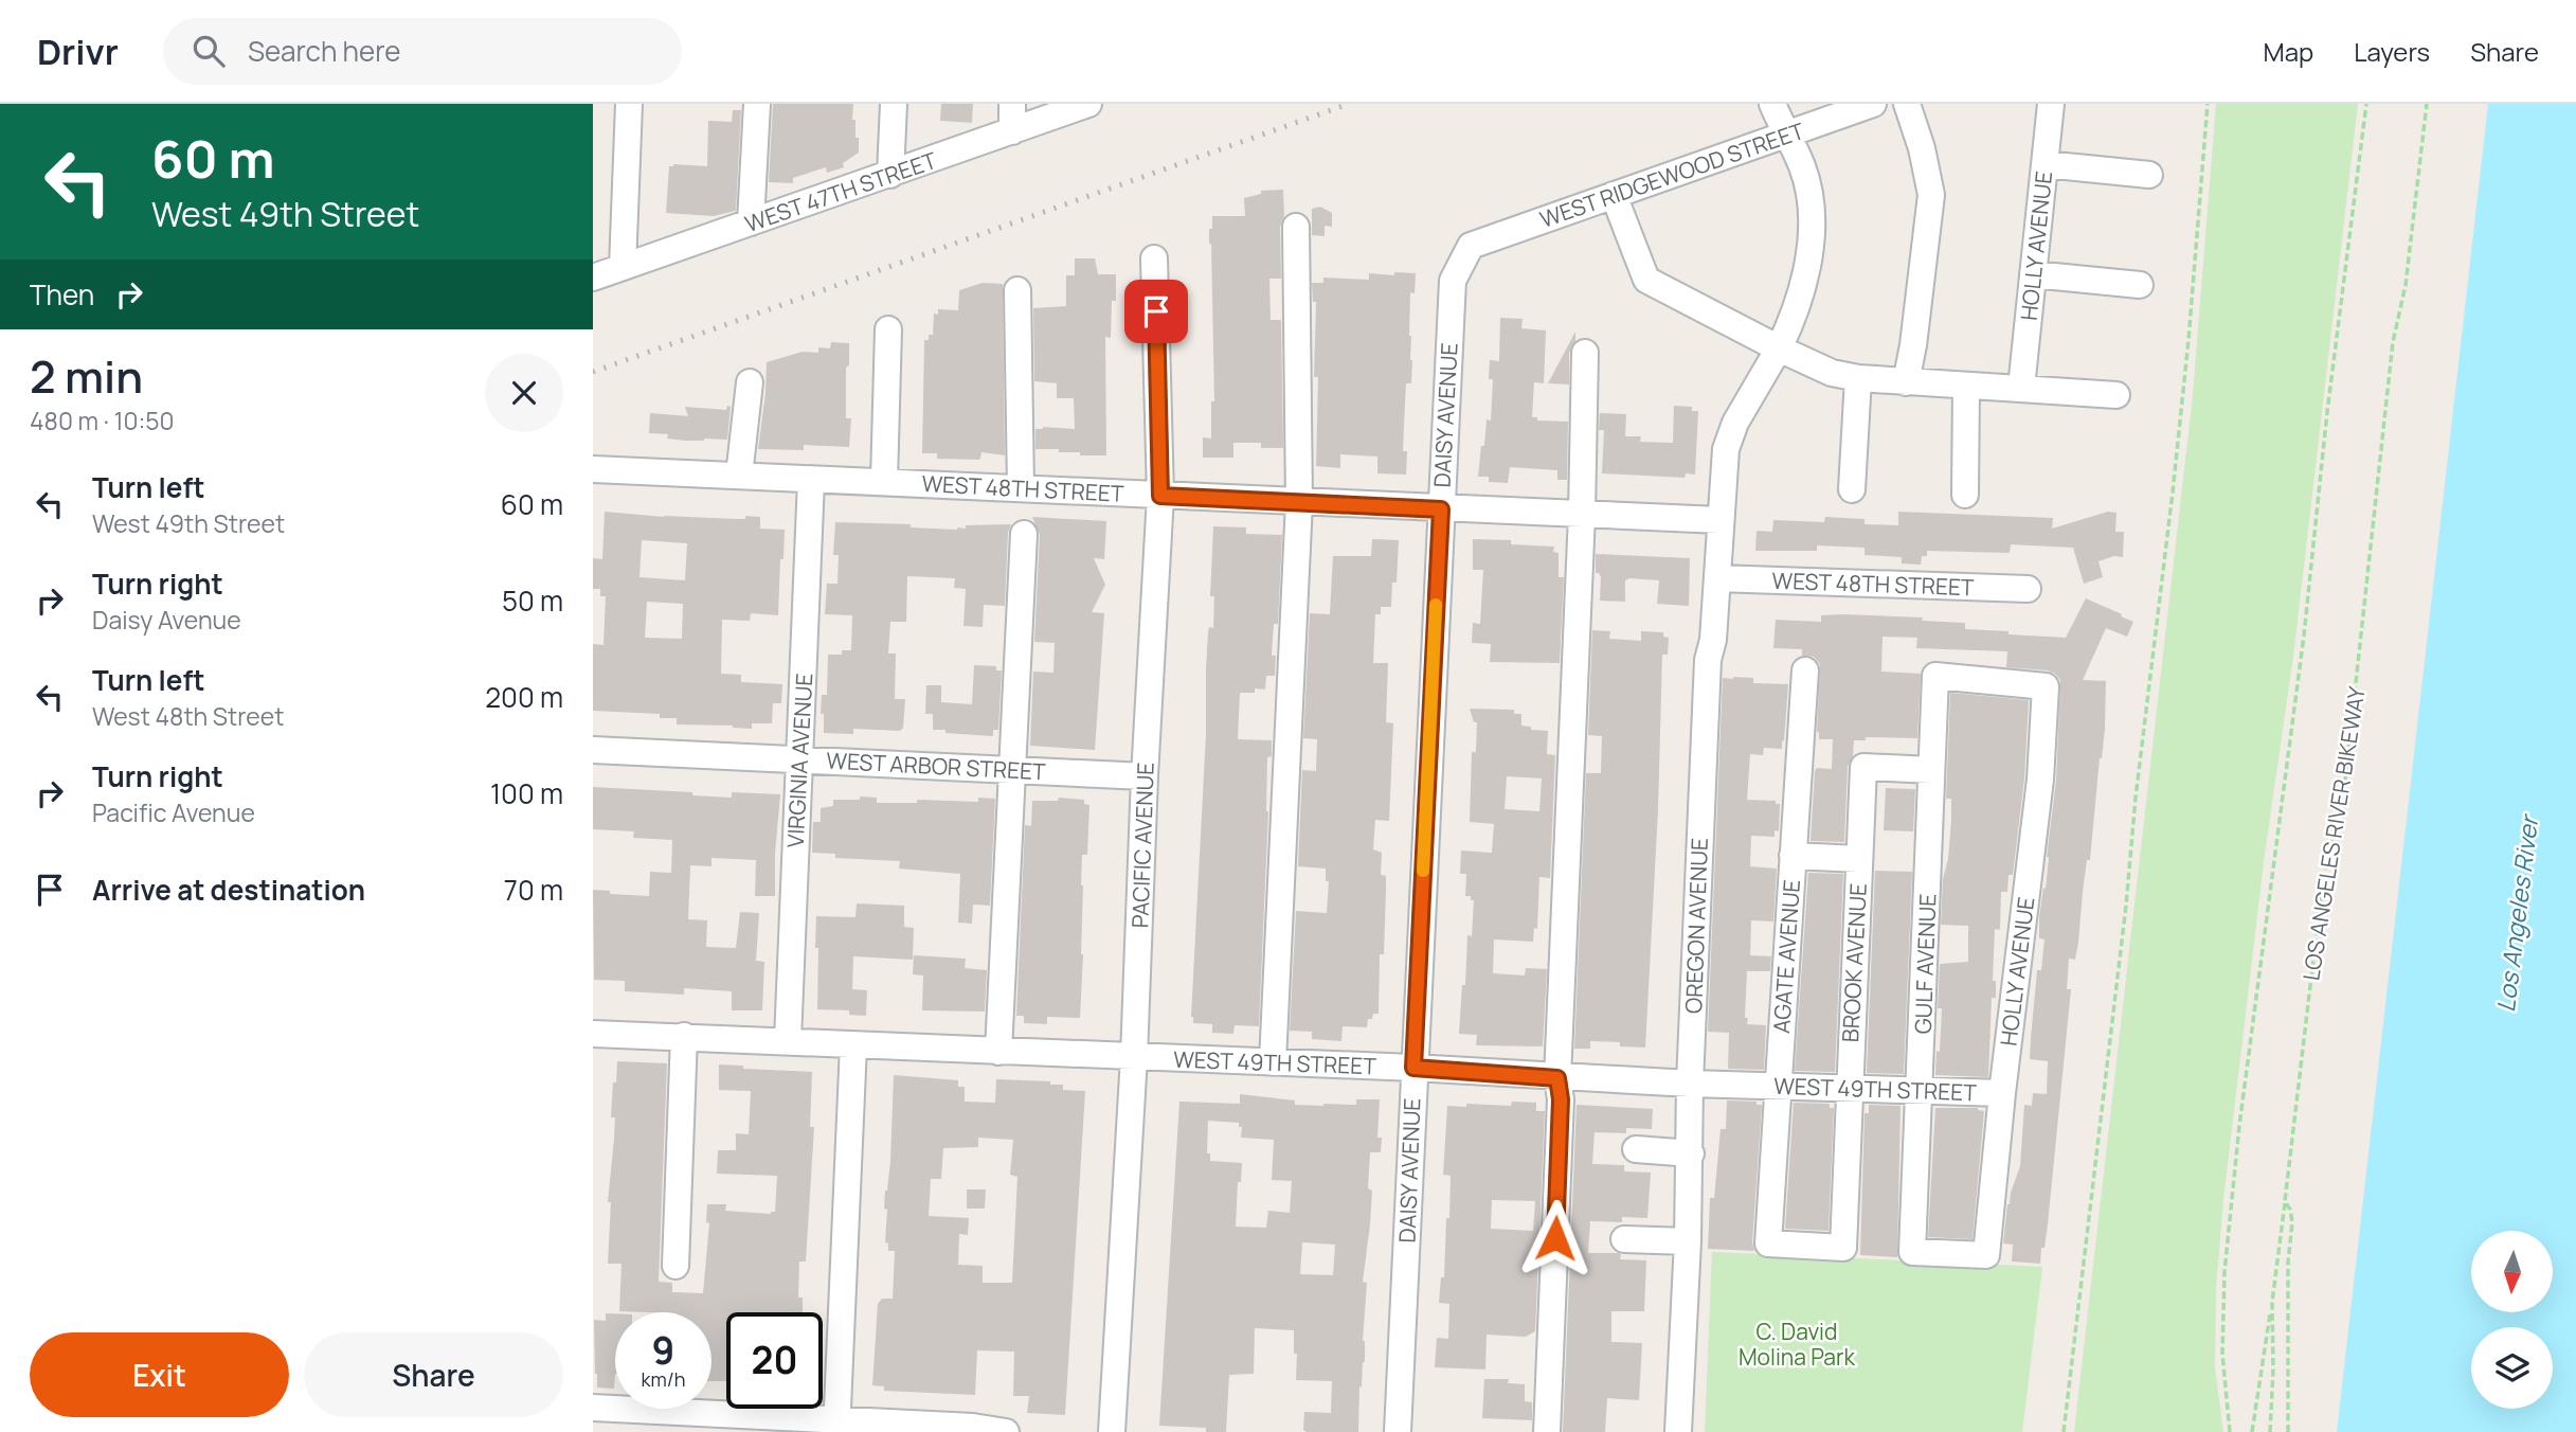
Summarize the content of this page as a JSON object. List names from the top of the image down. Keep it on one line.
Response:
{"streets":{"street":["WEST RIDGEWOOD STREET","WEST 47TH STREET","HOLLY AVENUE","DAISY AVENUE","WEST 48TH STREET","VIRGINIA AVENUE","WEST ARBOR STREET","PACIFIC AVENUE","OREGON AVENUE","AGATE AVENUE","BROOK AVENUE","GULF AVENUE","WEST 49TH STREET"],"path":["LOS ANGELES RIVER BIKEWAY"]},"crossings":[["WEST RIDGEWOOD STREET","DAISY AVENUE"],["WEST RIDGEWOOD STREET","OREGON AVENUE"],["HOLLY AVENUE","GULF AVENUE"],["HOLLY AVENUE","WEST 49TH STREET"],["DAISY AVENUE","WEST 48TH STREET"],["DAISY AVENUE","WEST 49TH STREET"],["WEST 48TH STREET","VIRGINIA AVENUE"],["WEST 48TH STREET","PACIFIC AVENUE"],["WEST 48TH STREET","OREGON AVENUE"],["VIRGINIA AVENUE","WEST ARBOR STREET"],["VIRGINIA AVENUE","WEST 49TH STREET"],["WEST ARBOR STREET","PACIFIC AVENUE"],["PACIFIC AVENUE","WEST 49TH STREET"],["OREGON AVENUE","WEST 49TH STREET"],["AGATE AVENUE","BROOK AVENUE"],["AGATE AVENUE","WEST 49TH STREET"],["BROOK AVENUE","GULF AVENUE"],["BROOK AVENUE","WEST 49TH STREET"],["GULF AVENUE","WEST 49TH STREET"]],"water":["Los Angeles River"],"parks":["C. David Molina Park"],"north":"bottom","page":{"header":"Drivr","search":"Search here","nav":["Map","Layers","Share"],"turn":["60 m","West 49th Street"],"then":"Then","heading":["2 min","480 m · 10:50"],"list":[{"name":"Turn left","note":"West 49th Street","value":"60 m"},{"name":"Turn right","note":"Daisy Avenue","value":"50 m"},{"name":"Turn left","note":"West 48th Street","value":"200 m"},{"name":"Turn right","note":"Pacific Avenue","value":"100 m"},{"name":"Arrive at destination","value":"70 m"}],"speed":"9 km/h","limit":"20","buttons":["Exit","Share"]}}
